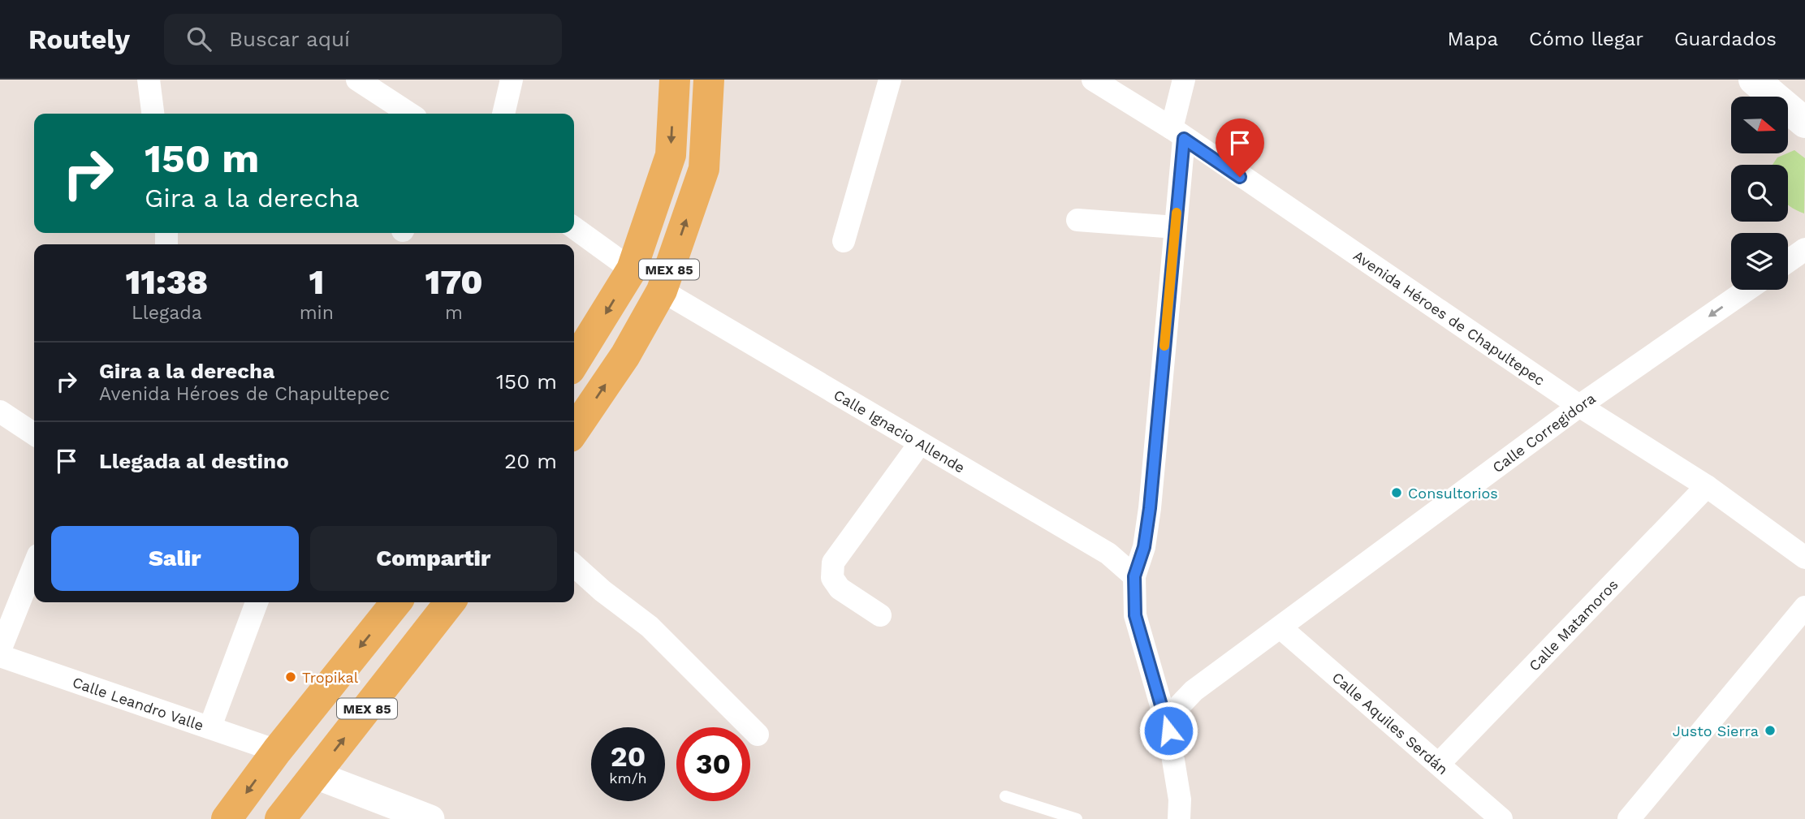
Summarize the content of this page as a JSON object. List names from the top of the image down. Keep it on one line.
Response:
{"streets":{"main road":["MEX 85"],"street":["Avenida Héroes de Chapultepec","Calle Ignacio Allende","Calle Corregidora","Calle Matamoros","Calle Leandro Valle","Calle Aquiles Serdán"]},"crossings":[["MEX 85","Calle Ignacio Allende"],["MEX 85","Calle Leandro Valle"],["Avenida Héroes de Chapultepec","Calle Corregidora"],["Avenida Héroes de Chapultepec","Calle Matamoros"],["Calle Corregidora","Calle Aquiles Serdán"],["Calle Matamoros","Calle Aquiles Serdán"]],"places":["Consultorios","Tropikal","Justo Sierra"],"north":"right","page":{"header":"Routely","search":"Buscar aquí","nav":["Mapa","Cómo llegar","Guardados"],"turn":["150 m","Gira a la derecha"],"eta":["11:38","Llegada","1","min","170","m"],"list":[{"name":"Gira a la derecha","note":"Avenida Héroes de Chapultepec","value":"150 m"},{"name":"Llegada al destino","value":"20 m"}],"buttons":["Salir","Compartir"],"speed":"20 km/h","limit":"30"}}
